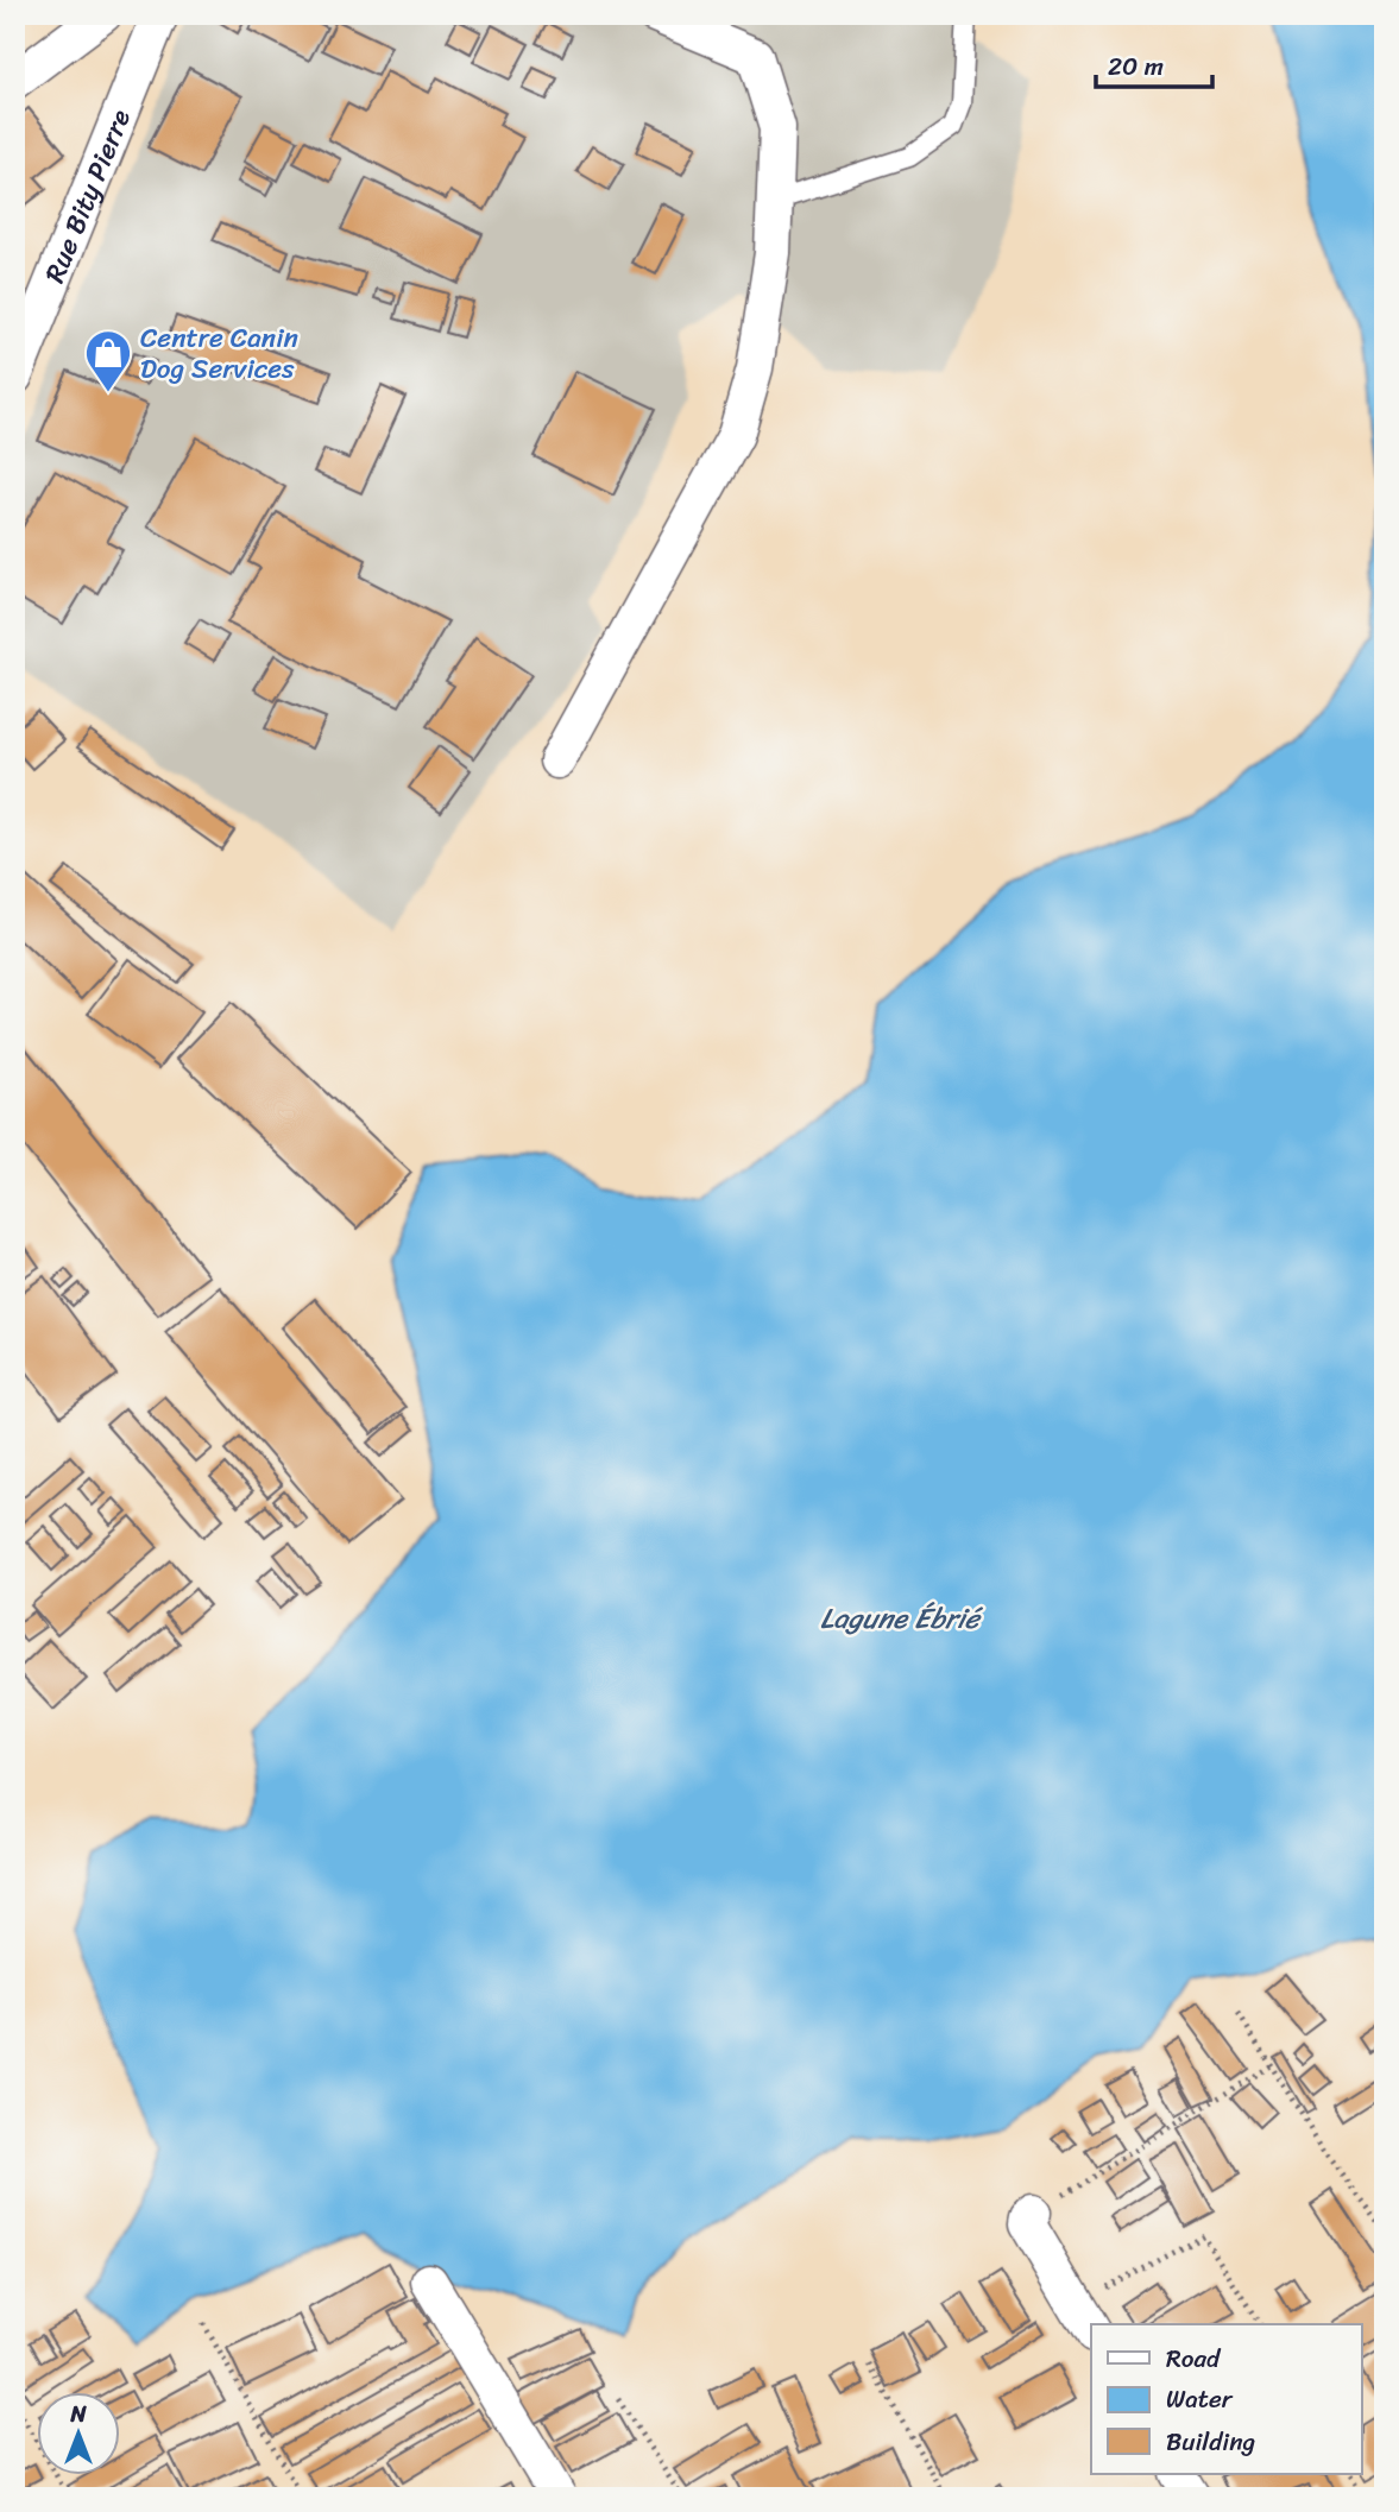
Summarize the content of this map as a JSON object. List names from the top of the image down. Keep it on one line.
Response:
{"streets":{"street":["Rue Bity Pierre"]},"water":["Lagune Ébrié"],"places":{"shop":["Centre Canin Dog Services"]},"legend":["Road","Water","Building"],"scale_bar":"20 m","north":"top"}
